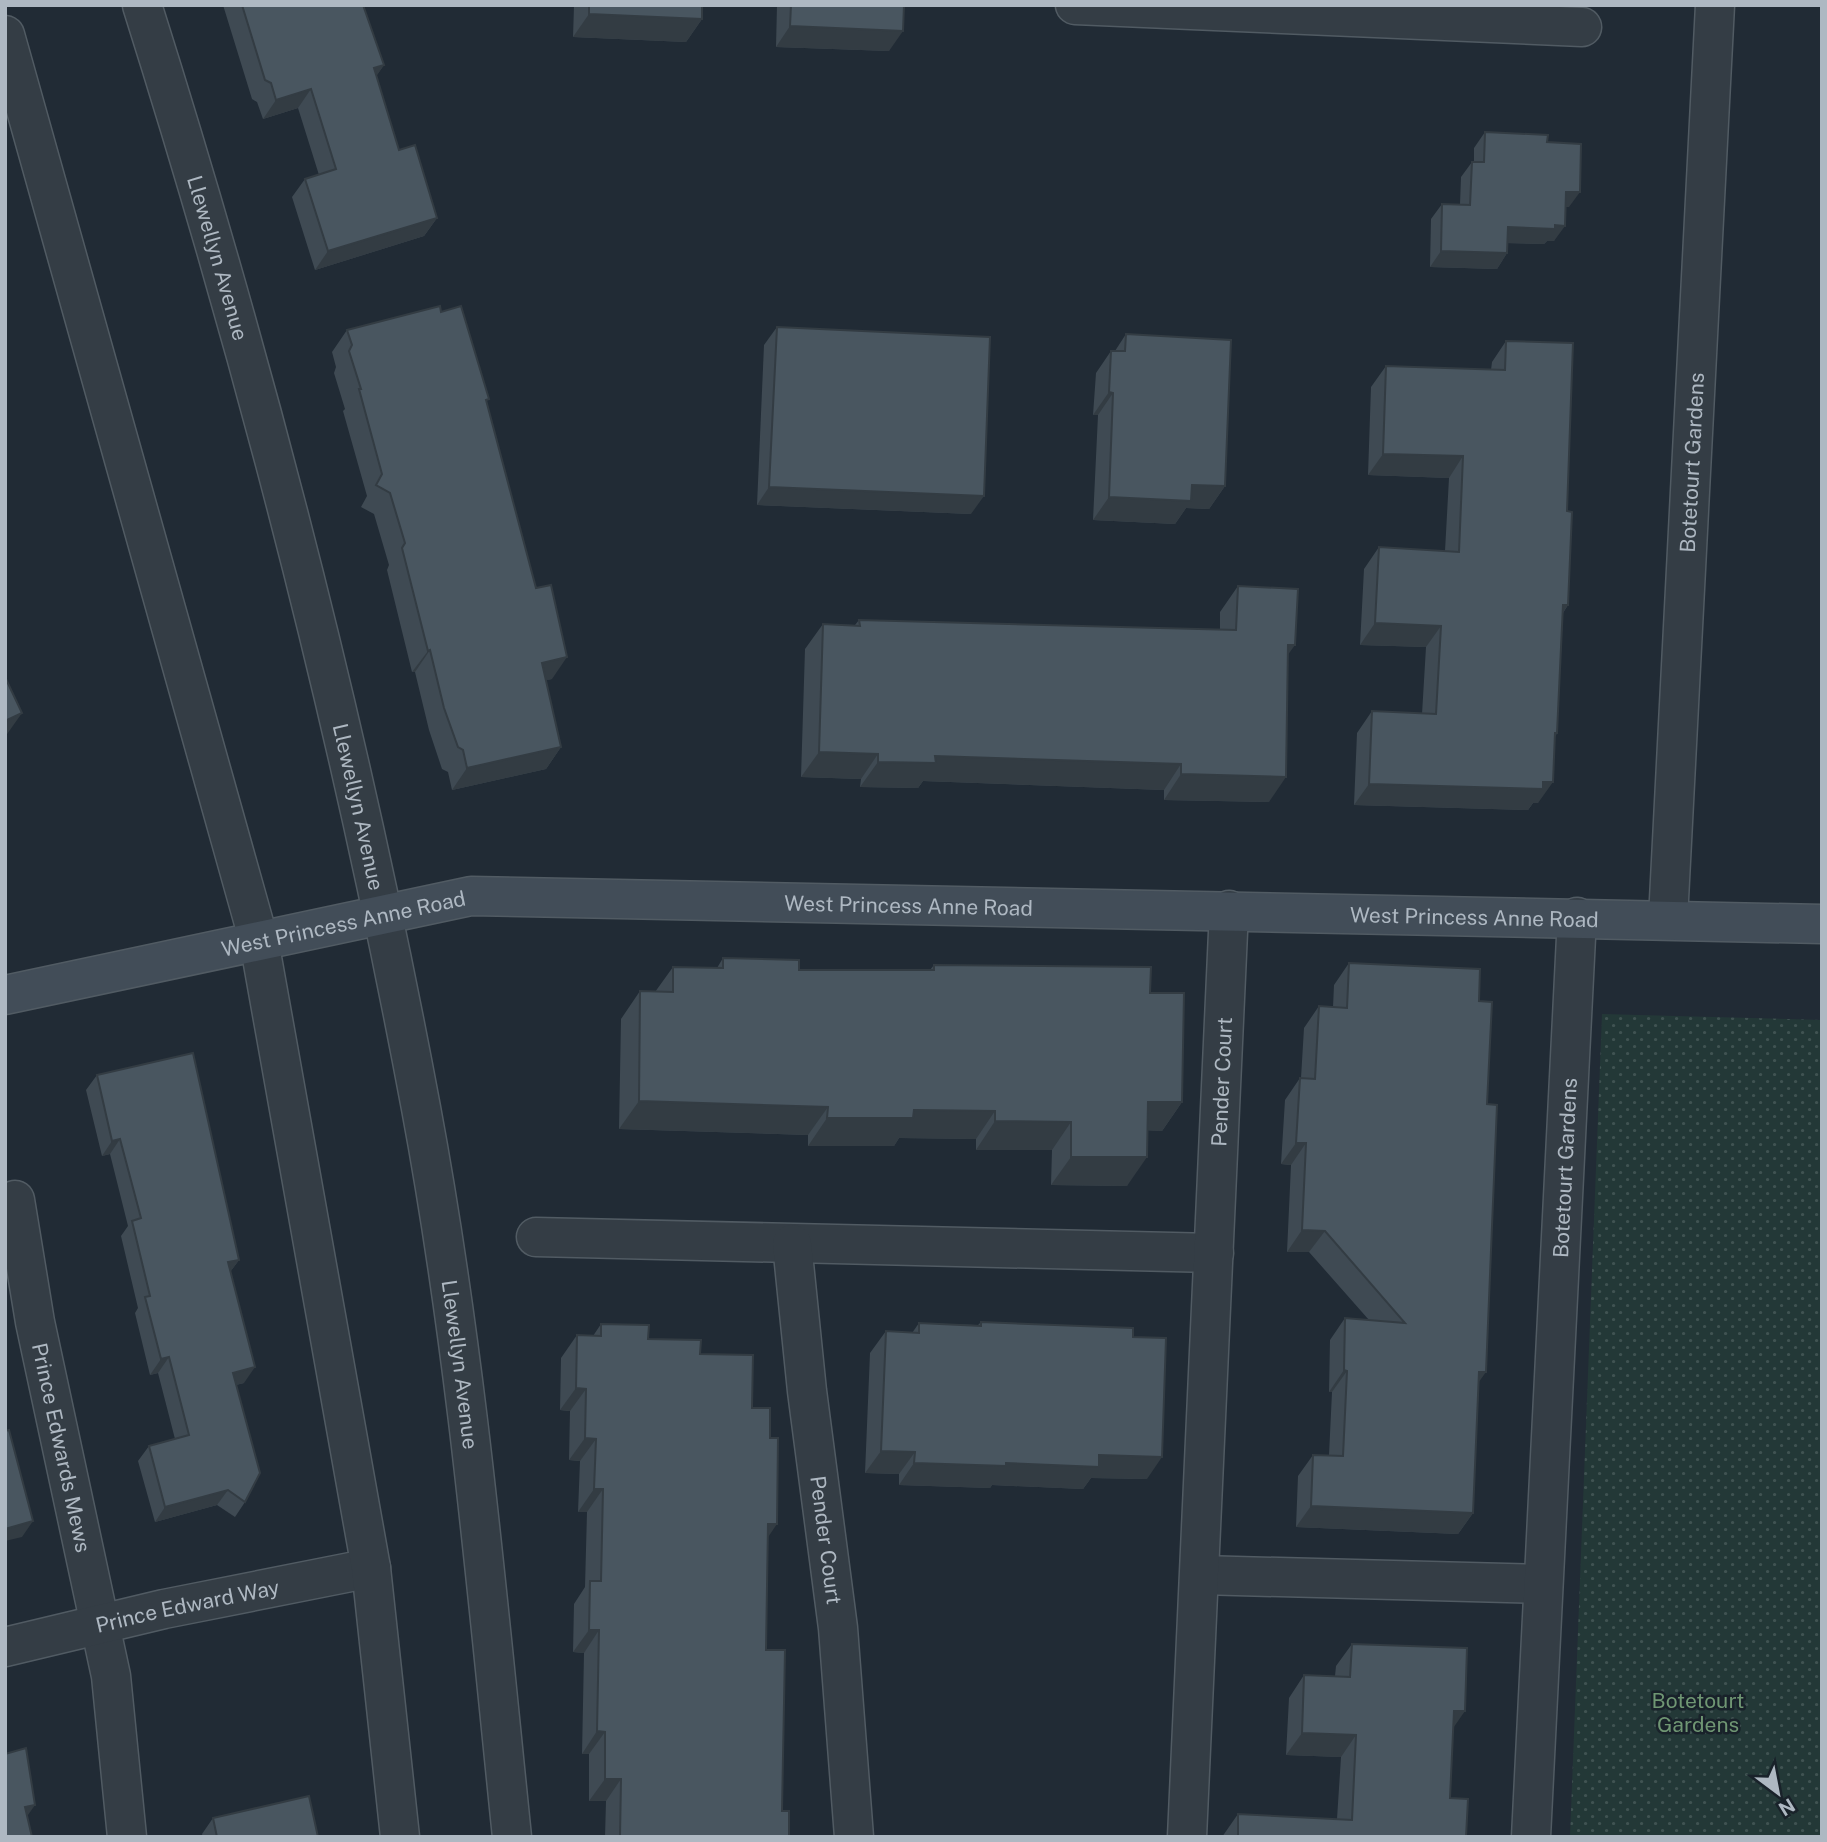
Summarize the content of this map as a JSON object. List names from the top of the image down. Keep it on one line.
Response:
{"streets":{"main road":["West Princess Anne Road"],"street":["Llewellyn Avenue","Botetourt Gardens","Pender Court","Prince Edwards Mews","Prince Edward Way"]},"crossings":[["Llewellyn Avenue","West Princess Anne Road"],["Botetourt Gardens","West Princess Anne Road"],["West Princess Anne Road","Pender Court"],["Prince Edwards Mews","Prince Edward Way"]],"parks":["Botetourt Gardens"],"north":"bottom right"}
